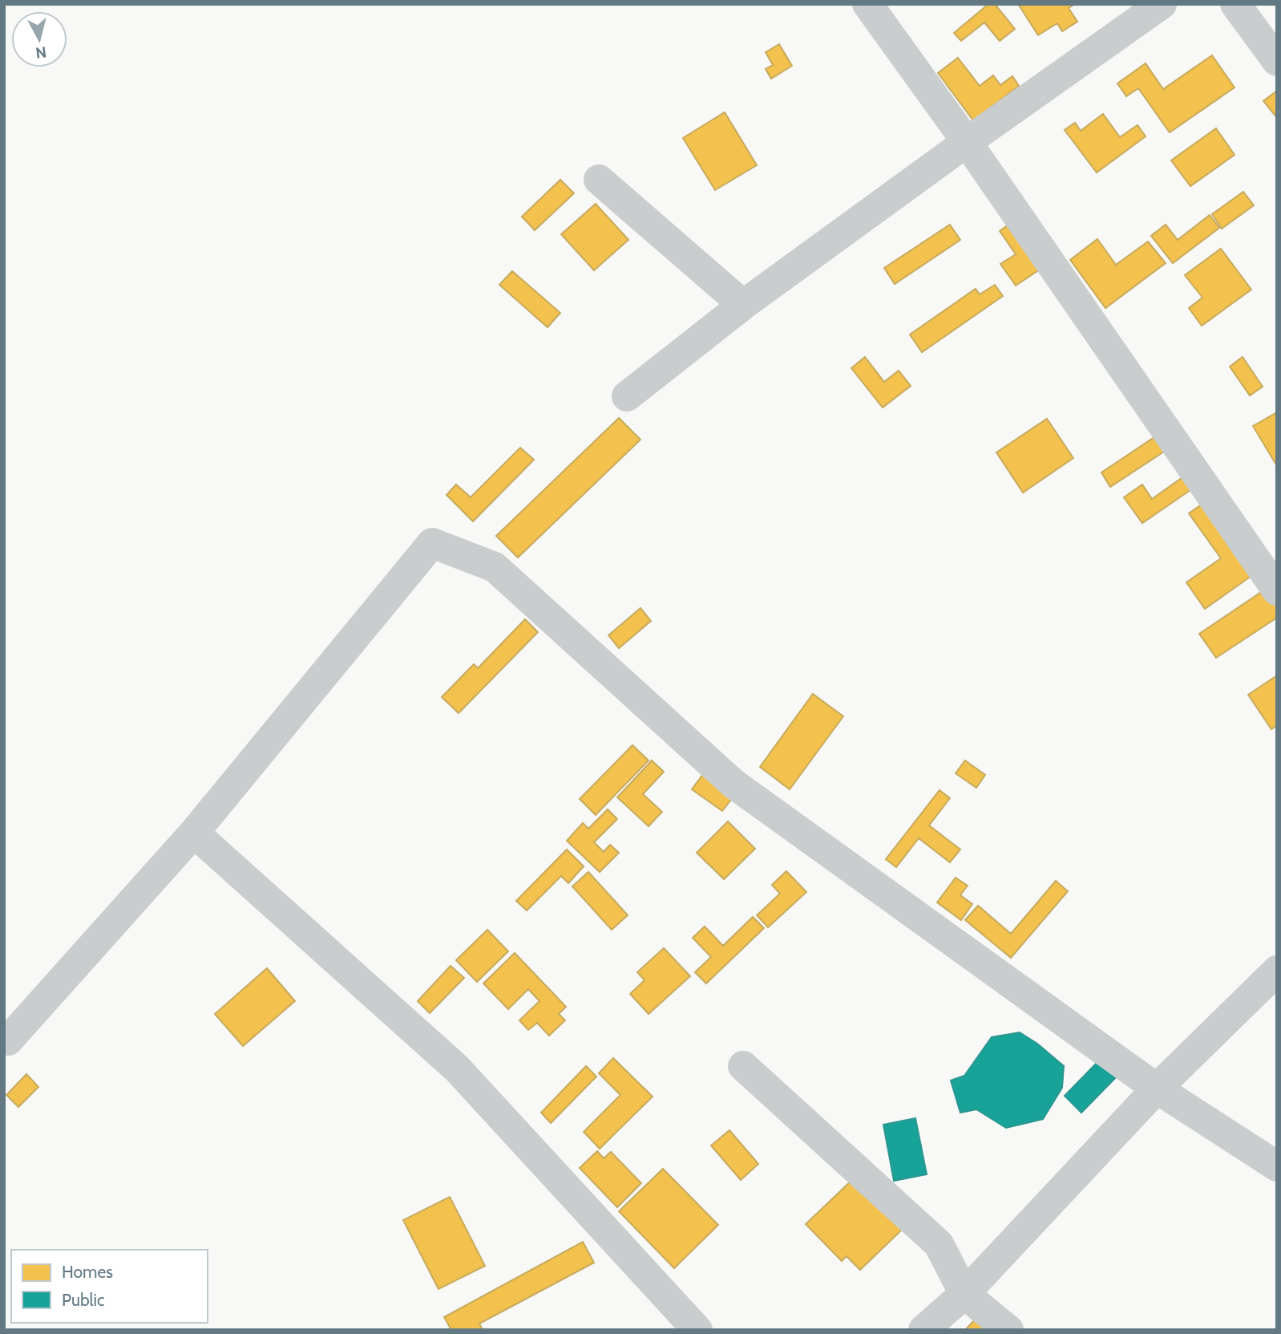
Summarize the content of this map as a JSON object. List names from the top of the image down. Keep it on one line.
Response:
{"legend":["Homes","Public"],"north":"bottom"}
